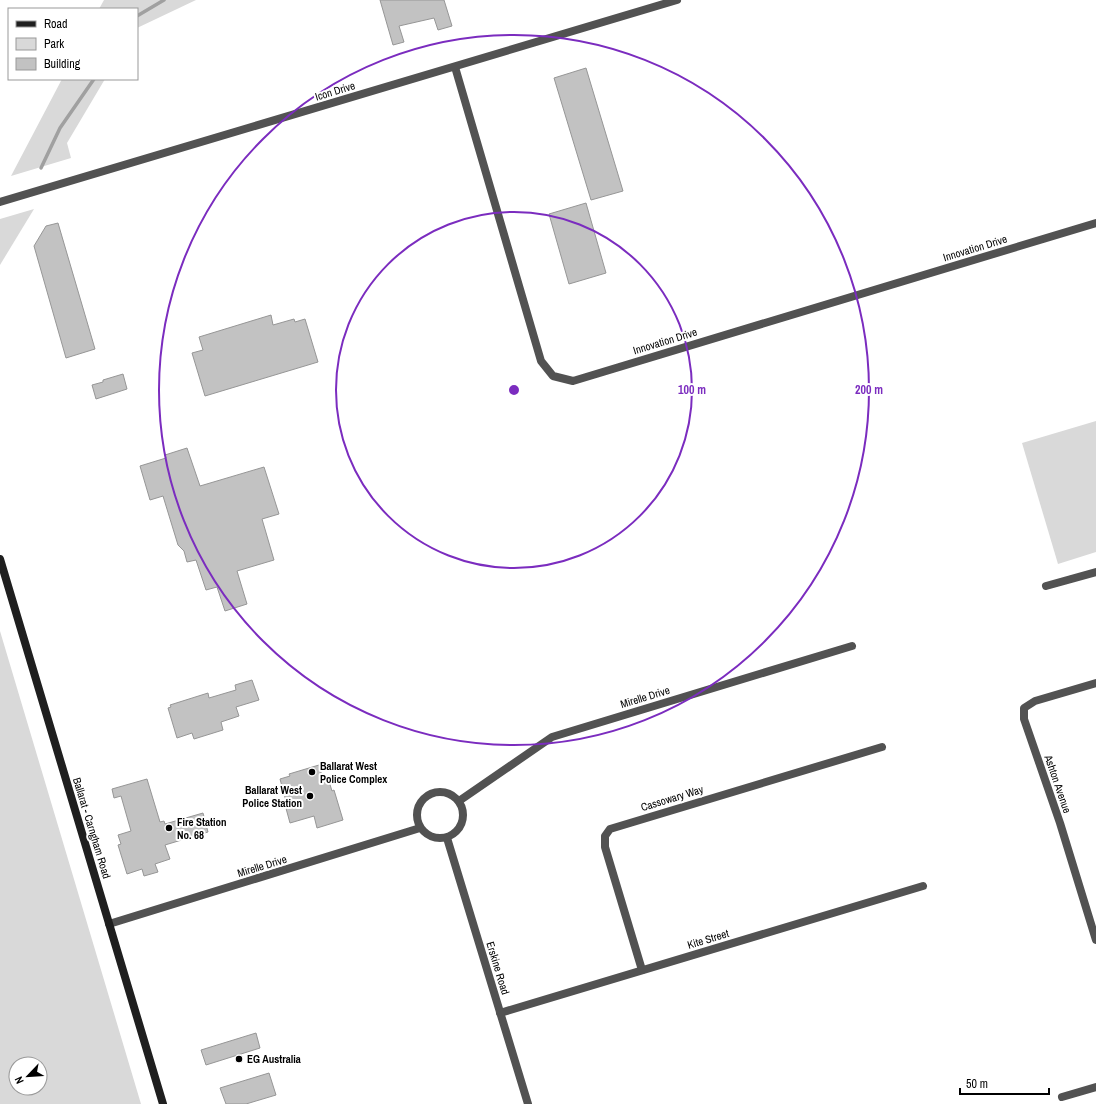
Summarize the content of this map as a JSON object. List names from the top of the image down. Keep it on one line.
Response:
{"streets":{"main road":["Ballarat - Carngham Road"],"street":["Icon Drive","Innovation Drive","Mirelle Drive","Ashton Avenue","Cassowary Way","Kite Street","Erskine Road"]},"crossings":[["Icon Drive","Innovation Drive"],["Mirelle Drive","Ballarat - Carngham Road"],["Mirelle Drive","Erskine Road"],["Cassowary Way","Kite Street"],["Kite Street","Erskine Road"]],"places":["Ballarat West Police Complex","Ballarat West Police Station","Fire Station No. 68","EG Australia"],"legend":["Road","Park","Building"],"scale_bar":"50 m","north":"bottom left","rings":["100 m","200 m"]}
